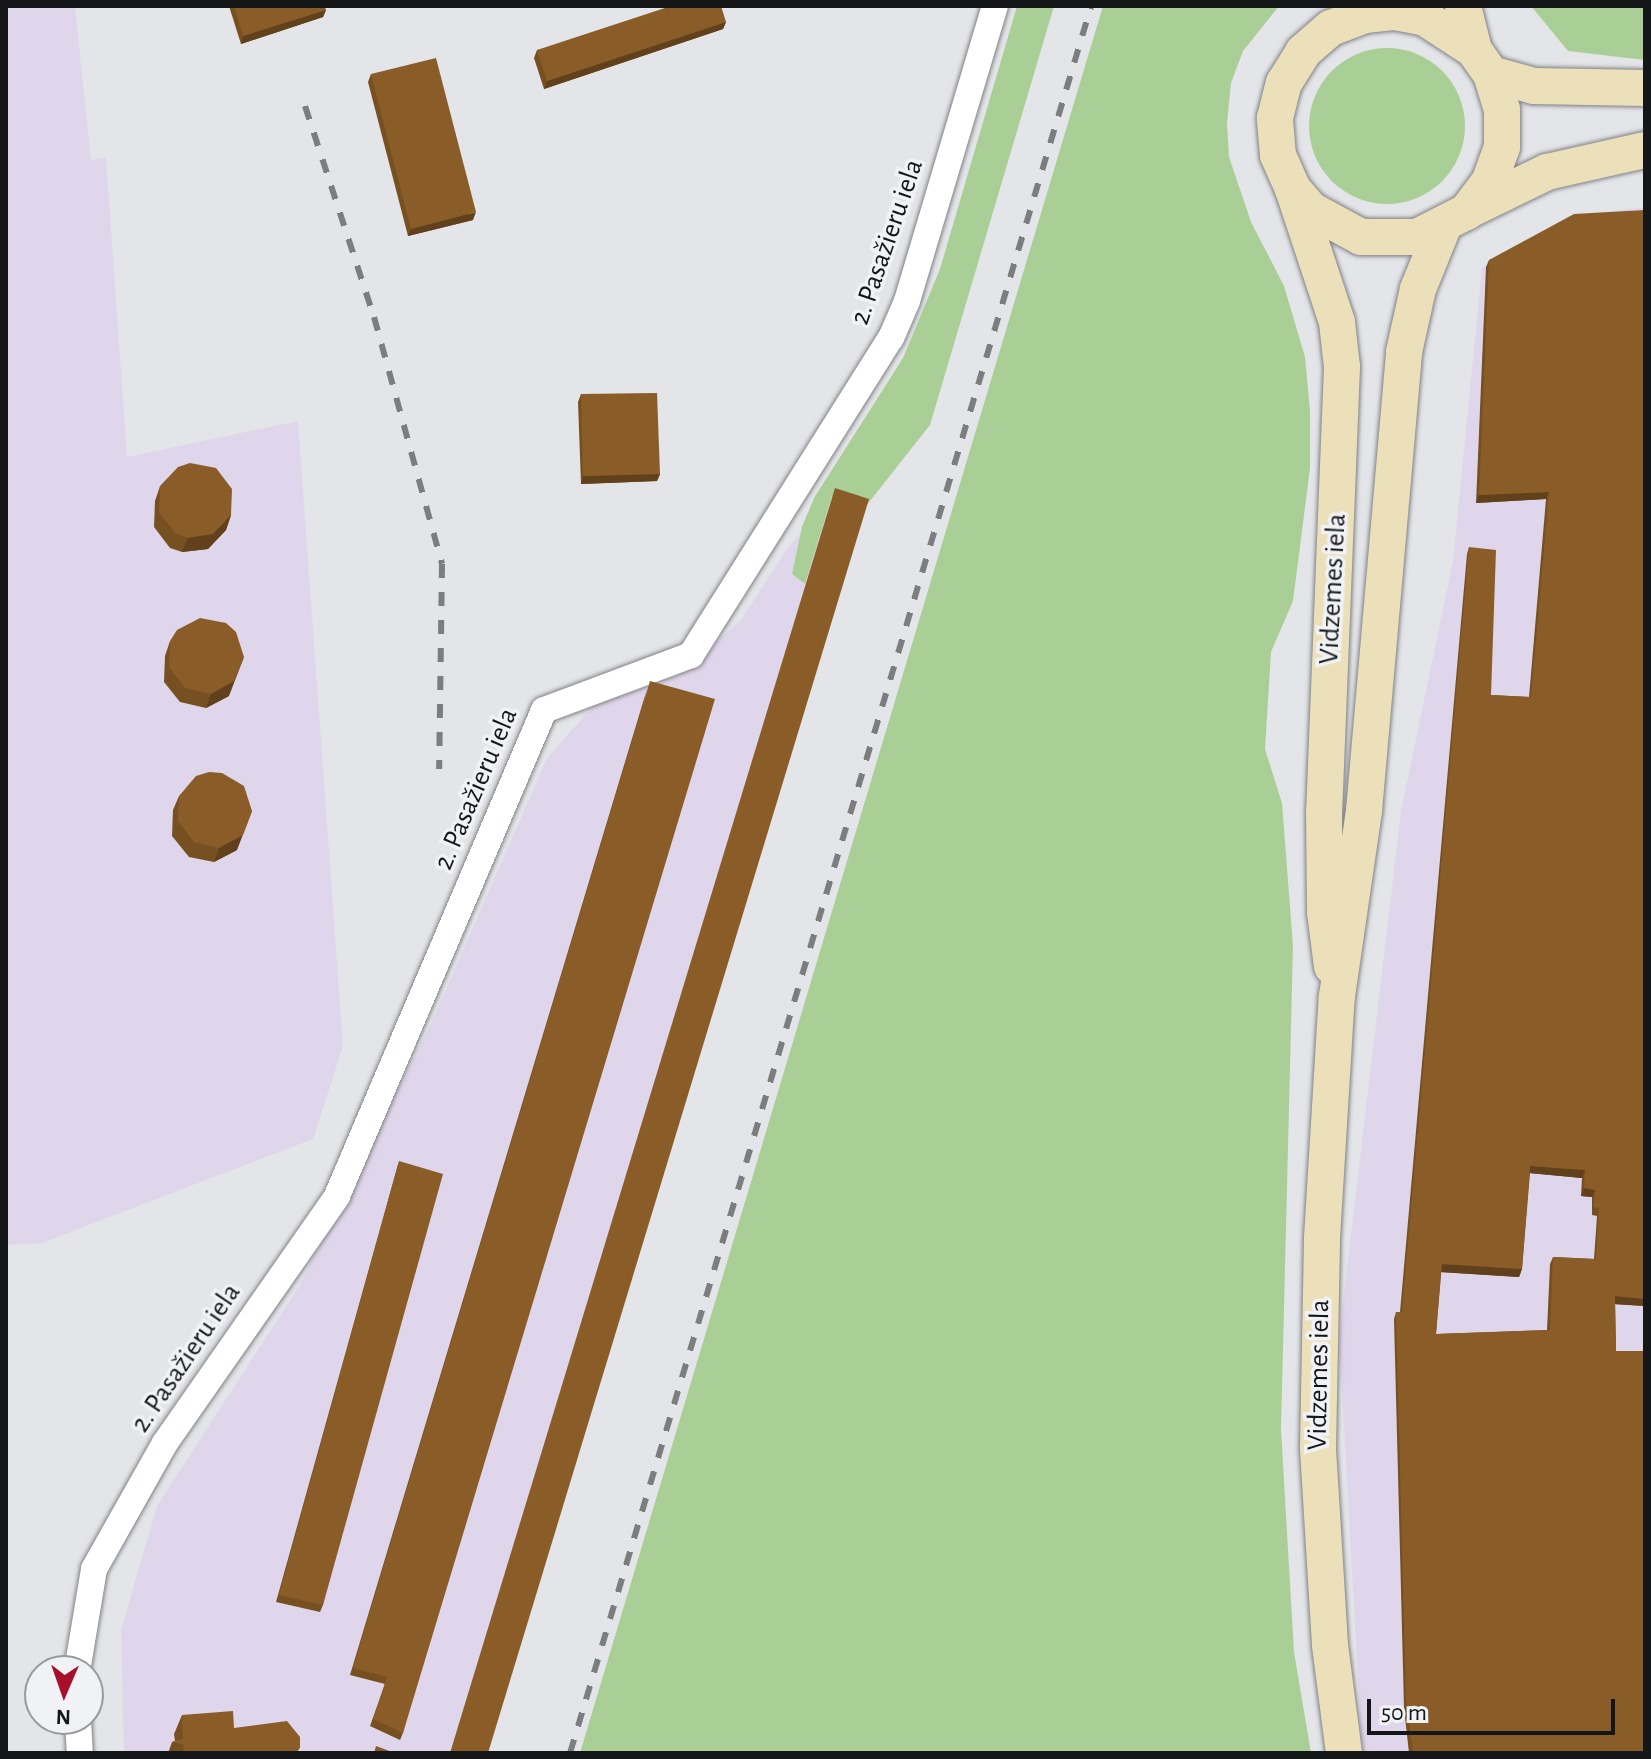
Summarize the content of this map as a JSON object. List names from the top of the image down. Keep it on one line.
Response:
{"streets":{"street":["2. Pasažieru iela","Vidzemes iela"]},"scale_bar":"50 m","north":"bottom"}
